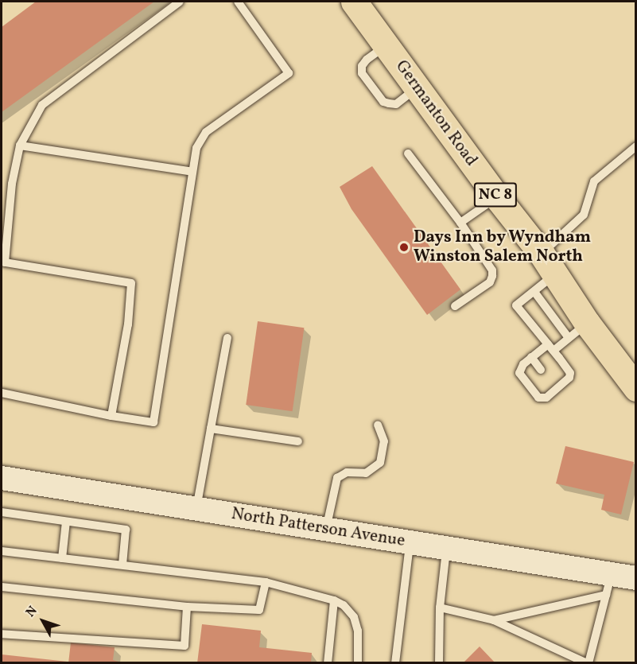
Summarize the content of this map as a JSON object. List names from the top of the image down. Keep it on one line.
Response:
{"streets":{"main road":["Germanton Road","NC 8","North Patterson Avenue"]},"places":["Days Inn by Wyndham Winston Salem North"],"north":"top left"}
